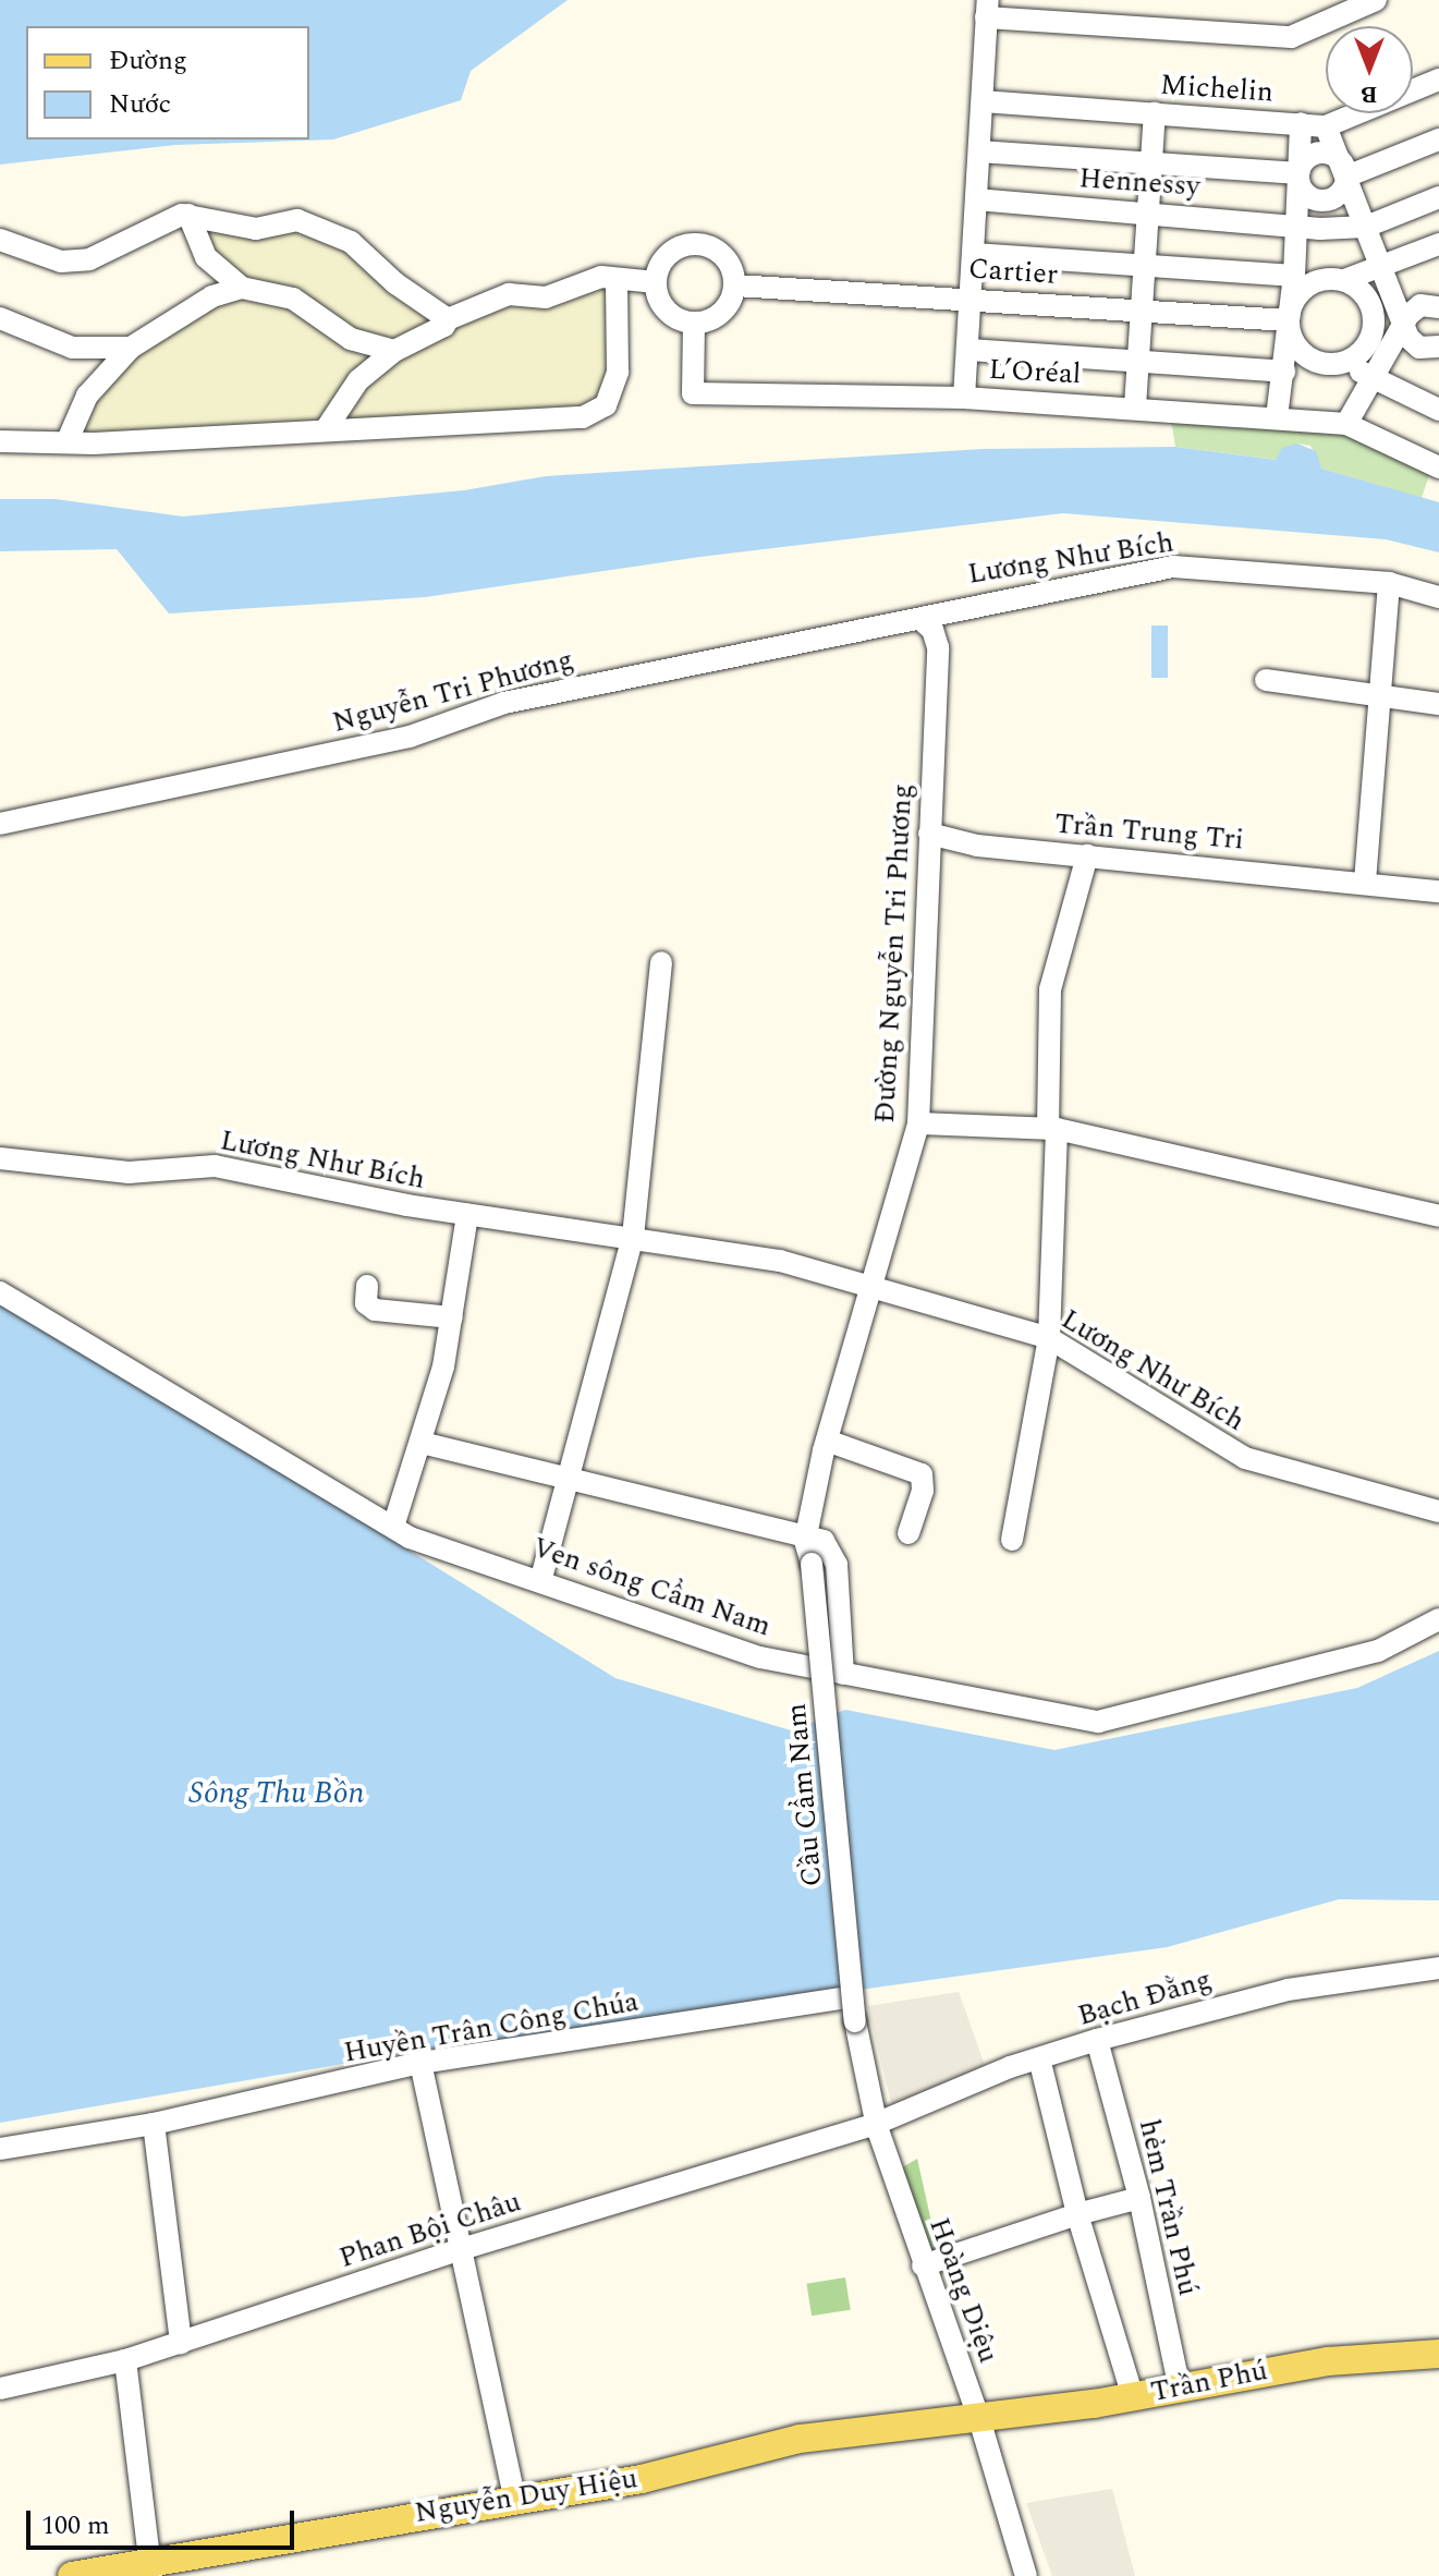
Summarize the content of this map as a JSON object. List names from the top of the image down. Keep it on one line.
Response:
{"streets":{"main road":["Trần Phú","Nguyễn Duy Hiệu"],"street":["Michelin","Hennessy","Cartier","L’Oréal","Lương Như Bích","Nguyễn Tri Phương","Trần Trung Tri","Đường Nguyễn Tri Phương","Ven sông Cẩm Nam","Cầu Cẩm Nam","Bạch Đằng","Huyền Trân Công Chúa","hẻm Trần Phú","Phan Bội Châu","Hoàng Diệu"]},"crossings":[["Michelin","L’Oréal"],["Hennessy","L’Oréal"],["Cartier","L’Oréal"],["Lương Như Bích","Nguyễn Tri Phương"],["Lương Như Bích","Đường Nguyễn Tri Phương"],["Nguyễn Tri Phương","Đường Nguyễn Tri Phương"],["Trần Trung Tri","Đường Nguyễn Tri Phương"],["Đường Nguyễn Tri Phương","Cầu Cẩm Nam"],["Cầu Cẩm Nam","Hoàng Diệu"],["Bạch Đằng","hẻm Trần Phú"],["Bạch Đằng","Phan Bội Châu"],["Bạch Đằng","Hoàng Diệu"],["hẻm Trần Phú","Trần Phú"],["Phan Bội Châu","Hoàng Diệu"],["Hoàng Diệu","Trần Phú"],["Hoàng Diệu","Nguyễn Duy Hiệu"],["Trần Phú","Nguyễn Duy Hiệu"]],"water":["Sông Thu Bồn"],"legend":["Đường","Nước"],"scale_bar":"100 m","north":"bottom"}
